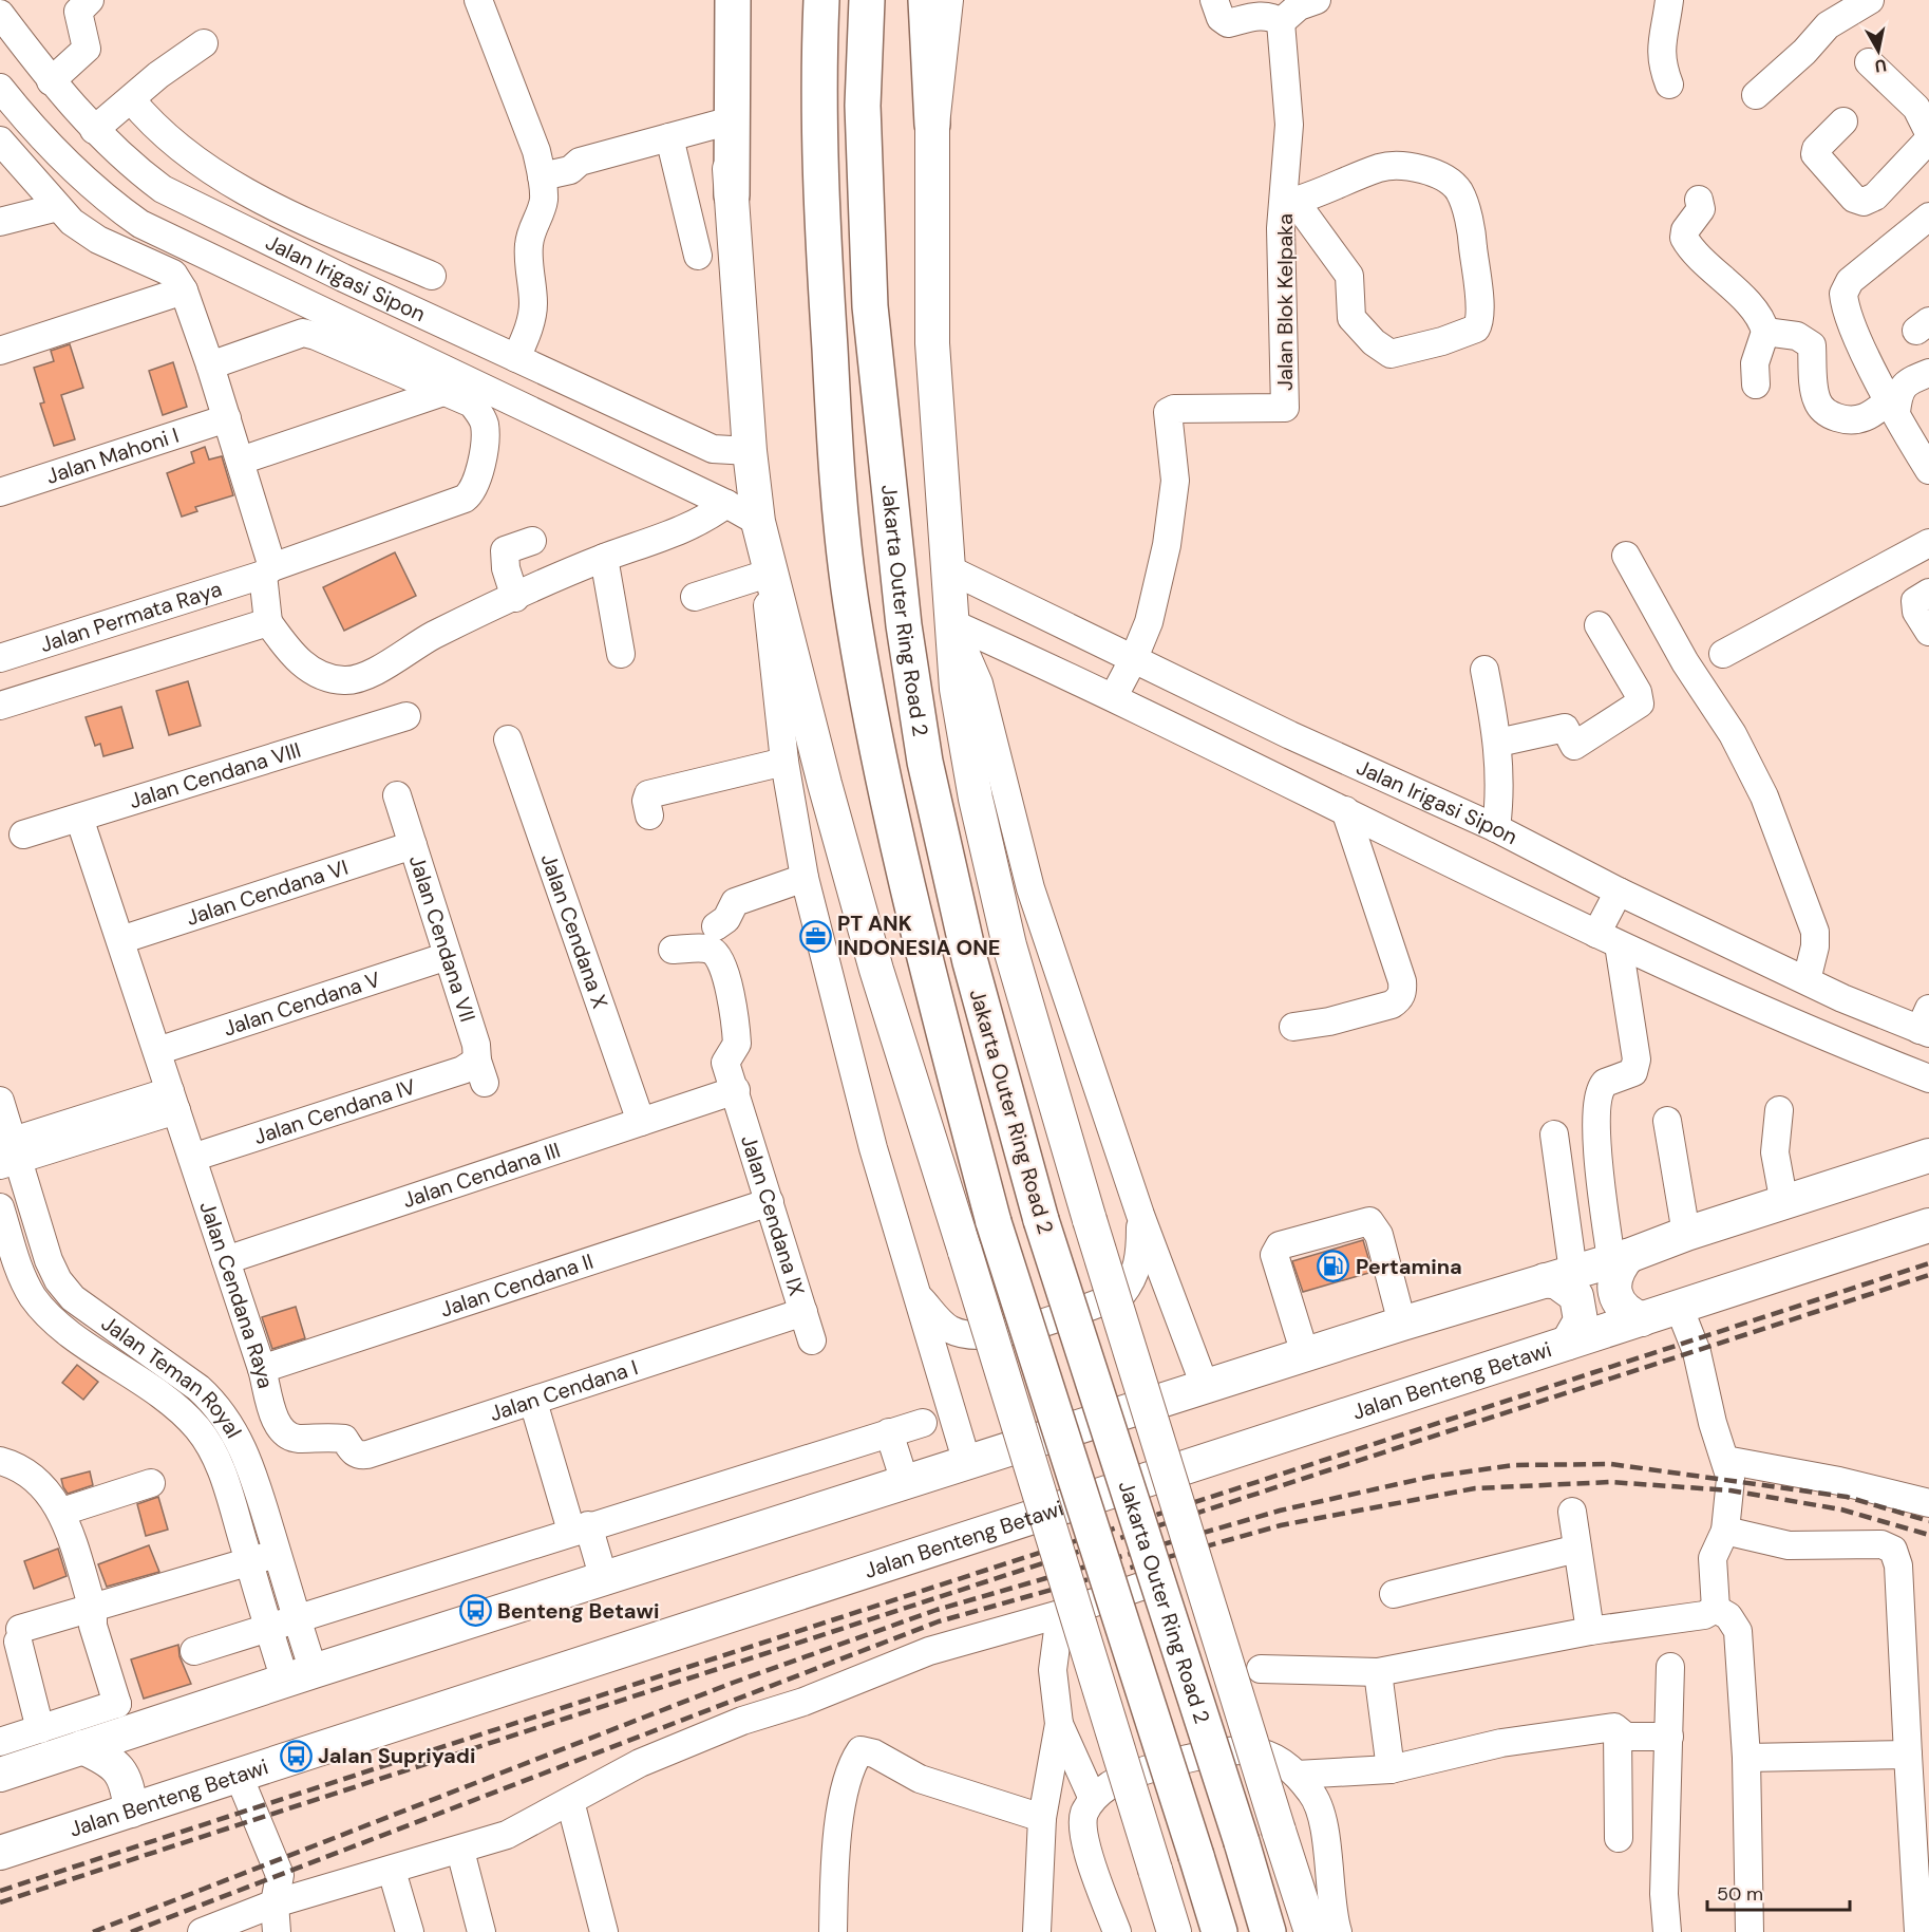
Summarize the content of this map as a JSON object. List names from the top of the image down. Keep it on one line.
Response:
{"streets":{"highway":["Jakarta Outer Ring Road 2"],"main road":["Jalan Benteng Betawi"],"street":["Jalan Irigasi Sipon","Jalan Blok Kelpaka","Jalan Mahoni I","Jalan Permata Raya","Jalan Cendana VIII","Jalan Cendana VI","Jalan Cendana X","Jalan Cendana VII","Jalan Cendana V","Jalan Cendana IV","Jalan Cendana III","Jalan Cendana IX","Jalan Cendana II","Jalan Cendana Raya","Jalan Teman Royal","Jalan Cendana I"]},"crossings":[["Jalan Irigasi Sipon","Jalan Blok Kelpaka"],["Jalan Cendana VIII","Jalan Cendana Raya"],["Jalan Cendana VI","Jalan Cendana VII"],["Jalan Cendana VI","Jalan Cendana Raya"],["Jalan Cendana X","Jalan Cendana III"],["Jalan Cendana VII","Jalan Cendana V"],["Jalan Cendana VII","Jalan Cendana IV"],["Jalan Cendana V","Jalan Cendana Raya"],["Jalan Cendana IV","Jalan Cendana Raya"],["Jalan Cendana III","Jalan Cendana IX"],["Jalan Cendana III","Jalan Cendana Raya"],["Jalan Cendana IX","Jalan Cendana II"],["Jalan Cendana IX","Jalan Cendana I"],["Jalan Cendana II","Jalan Cendana Raya"],["Jalan Cendana Raya","Jalan Cendana I"]],"places":{"office":["PT ANK INDONESIA ONE"],"fuel station":["Pertamina"],"bus stop":["Benteng Betawi","Jalan Supriyadi"]},"scale_bar":"50 m","north":"bottom"}
